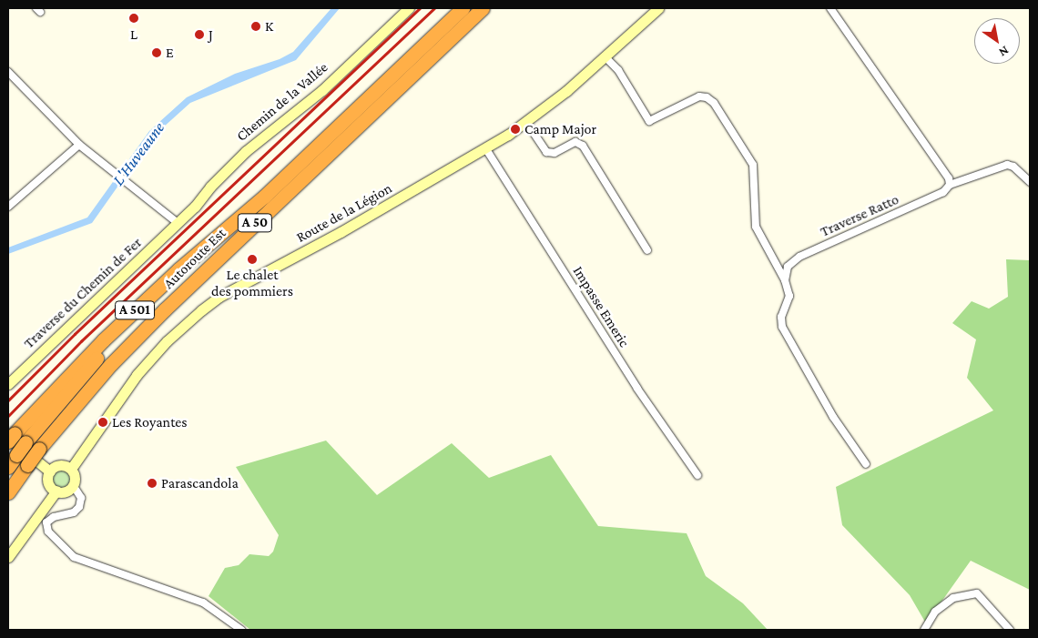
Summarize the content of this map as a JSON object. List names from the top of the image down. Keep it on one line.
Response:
{"streets":{"highway":["A 50","Autoroute Est","A 501"],"main road":["Chemin de la Vallée","Route de la Légion","Traverse du Chemin de Fer"],"street":["Traverse Ratto","Impasse Emeric"]},"crossings":[["Chemin de la Vallée","Traverse du Chemin de Fer"],["Route de la Légion","Impasse Emeric"],["A 50","Autoroute Est"]],"water":["L'Huveaune"],"places":["L","K","J","E","Camp Major","Le chalet des pommiers","Les Royantes","Parascandola"],"north":"bottom right"}
